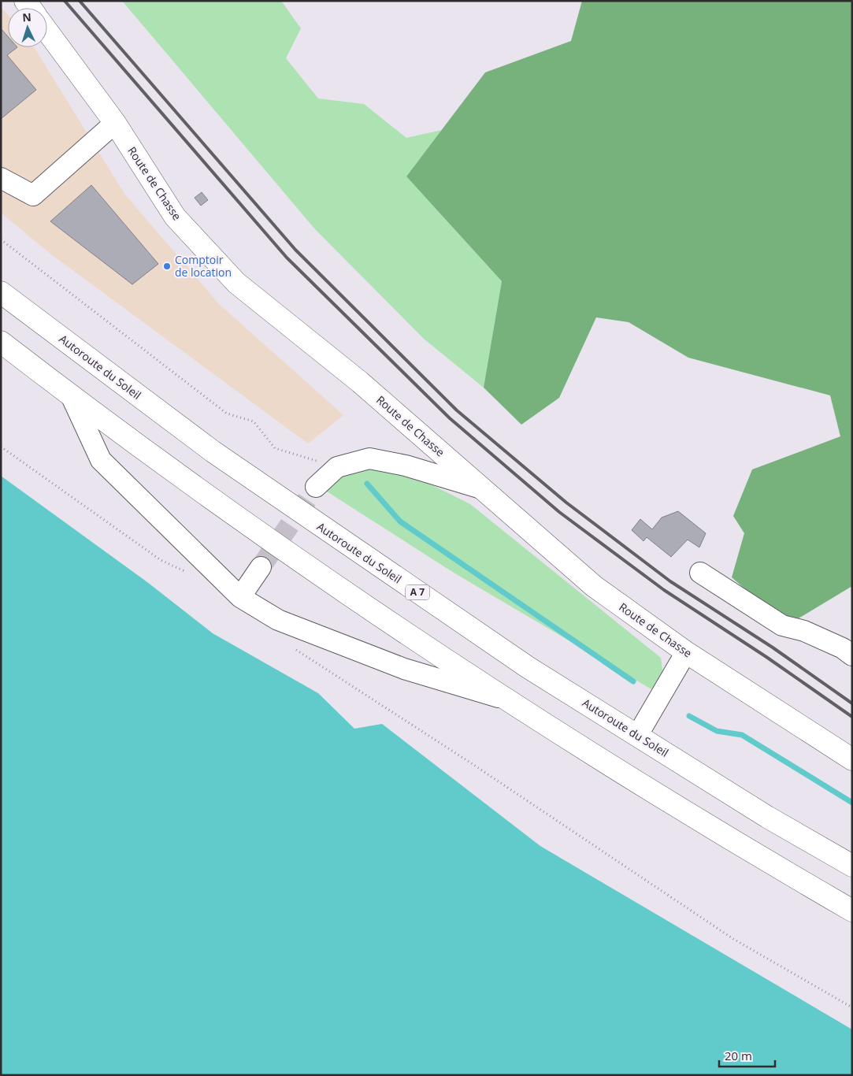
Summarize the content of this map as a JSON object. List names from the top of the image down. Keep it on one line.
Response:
{"streets":{"main road":["Route de Chasse","Autoroute du Soleil","A 7"]},"places":["Comptoir de location"],"scale_bar":"20 m","north":"top"}
